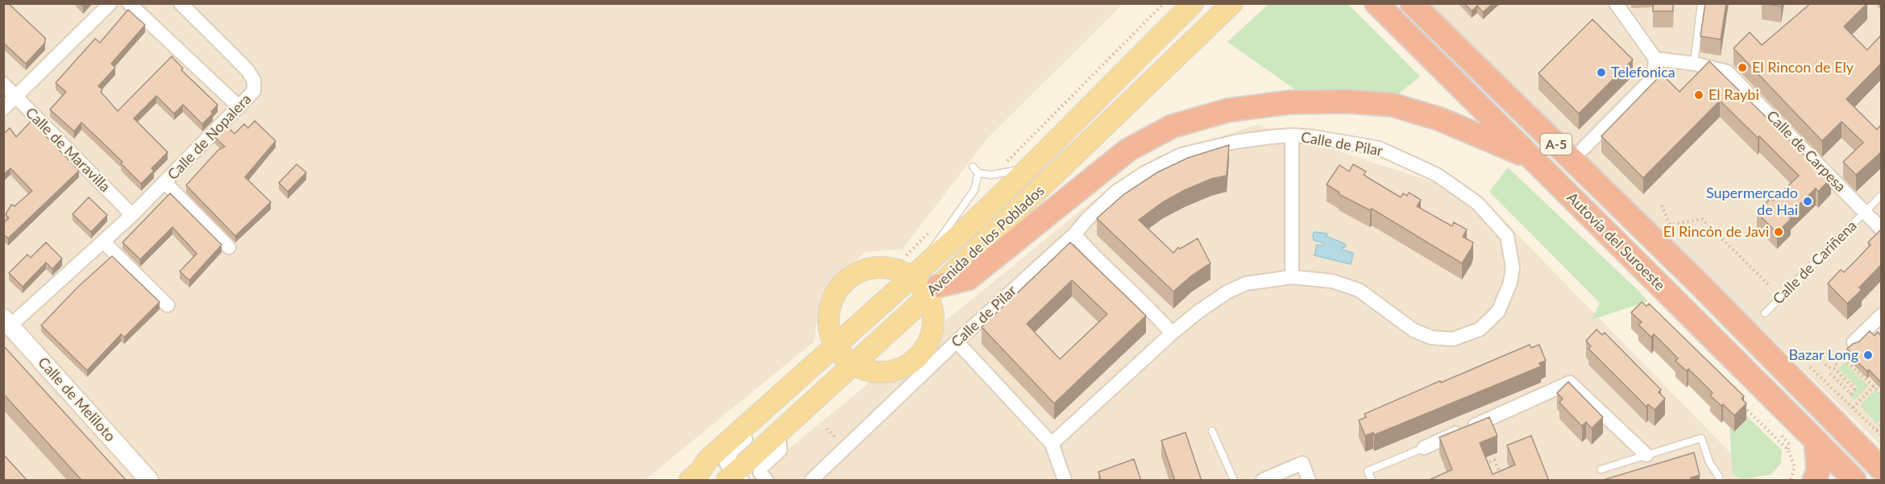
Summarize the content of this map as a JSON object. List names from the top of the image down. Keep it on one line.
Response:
{"streets":{"highway":["A-5","Autovía del Suroeste"],"main road":["Avenida de los Poblados"],"street":["Calle de Nopalera","Calle de Pilar","Calle de Maravilla","Calle de Carpesa","Calle de Meliloto"],"lane":["Calle de Cariñena"]},"crossings":[["Calle de Nopalera","Calle de Maravilla"],["Calle de Nopalera","Calle de Meliloto"],["Calle de Carpesa","Calle de Cariñena"]],"places":["El Rincon de Ely","Telefonica","El Raybi","Supermercado de Hai","El Rincón de Javi","Bazar Long"]}
